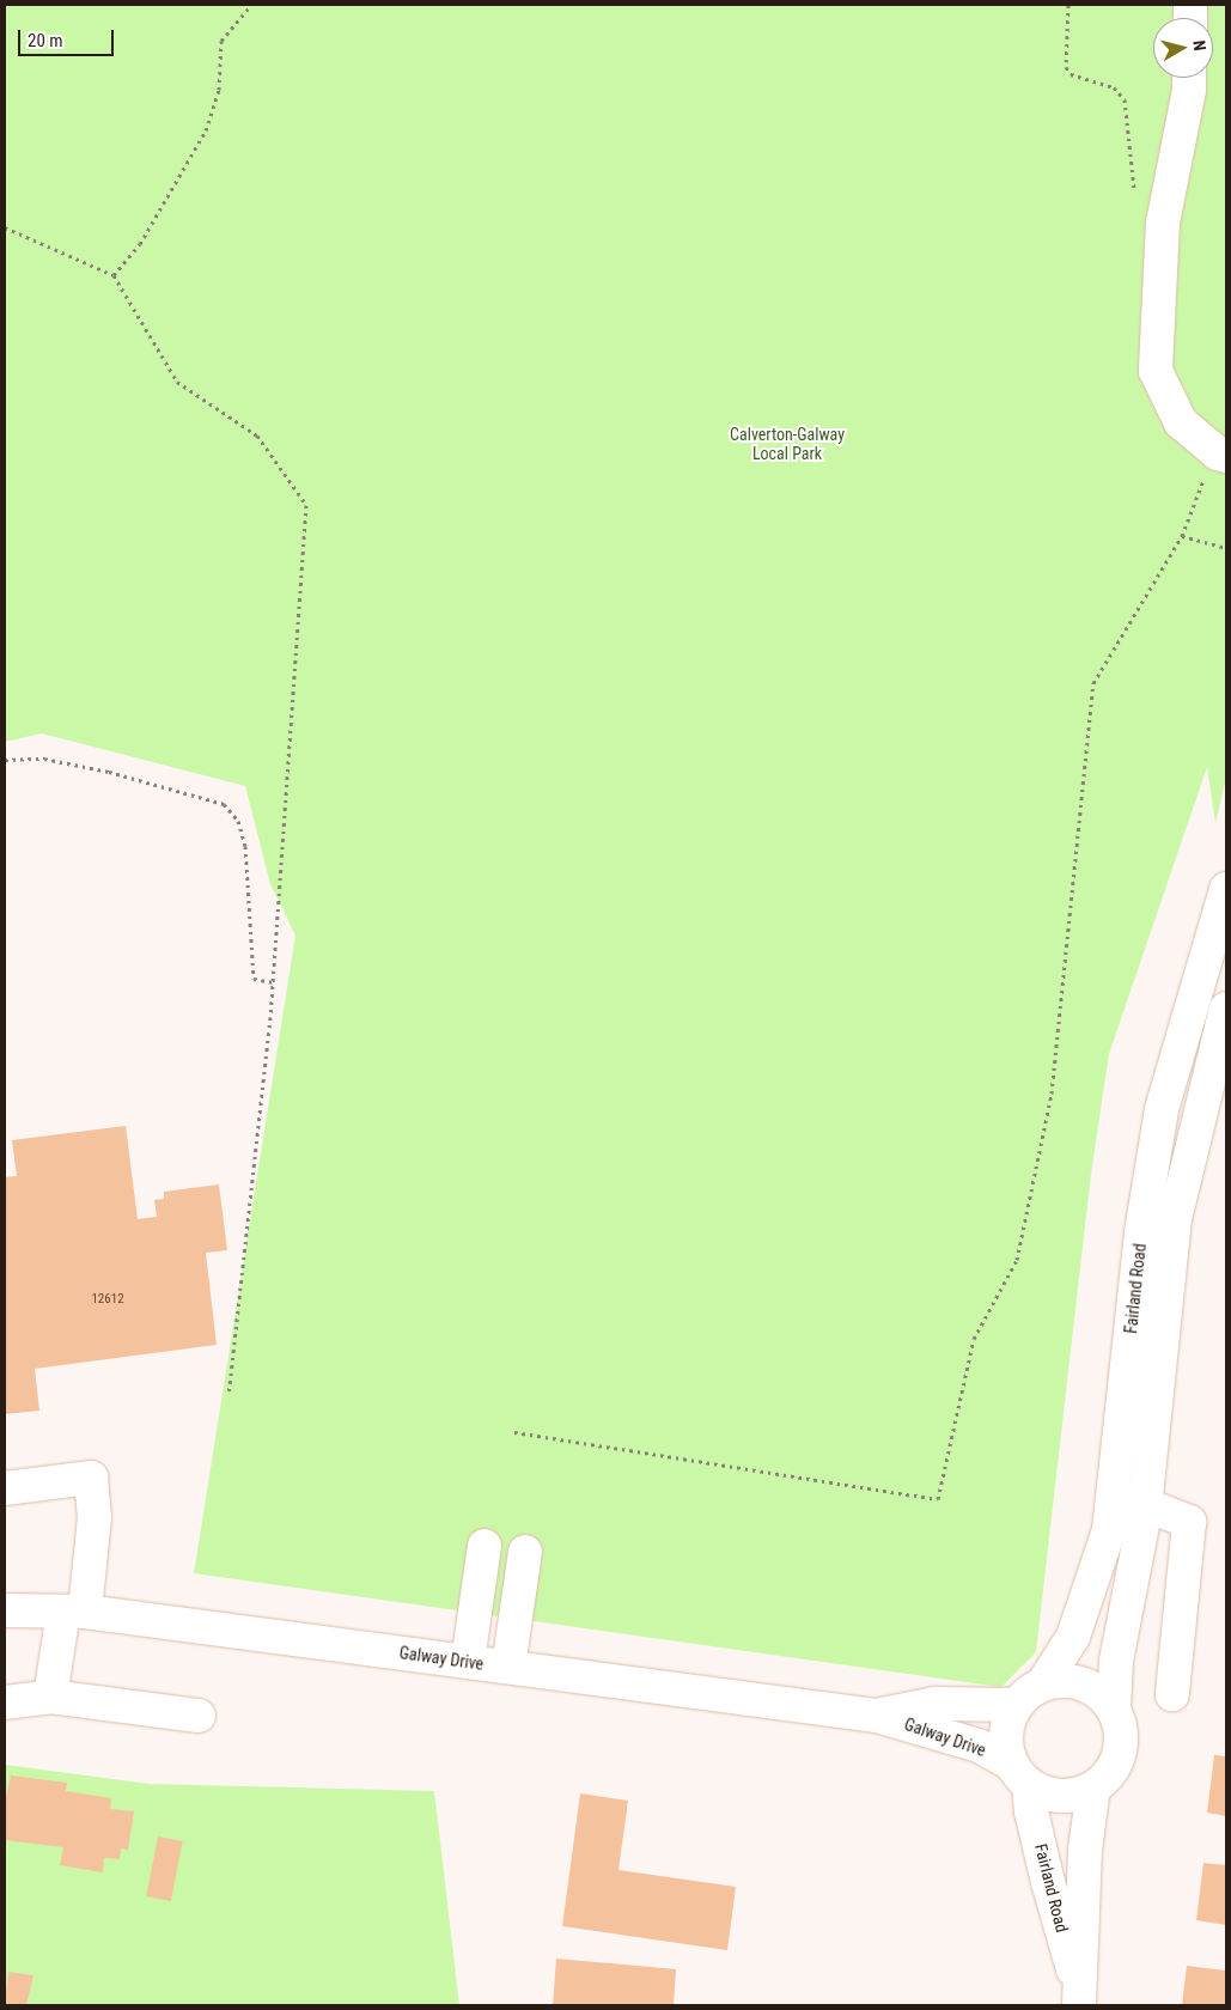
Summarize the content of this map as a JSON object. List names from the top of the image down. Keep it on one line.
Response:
{"streets":{"main road":["Fairland Road","Galway Drive"]},"crossings":[["Fairland Road","Galway Drive"]],"parks":["Calverton-Galway Local Park"],"house_numbers":["12612"],"scale_bar":"20 m","north":"right"}
